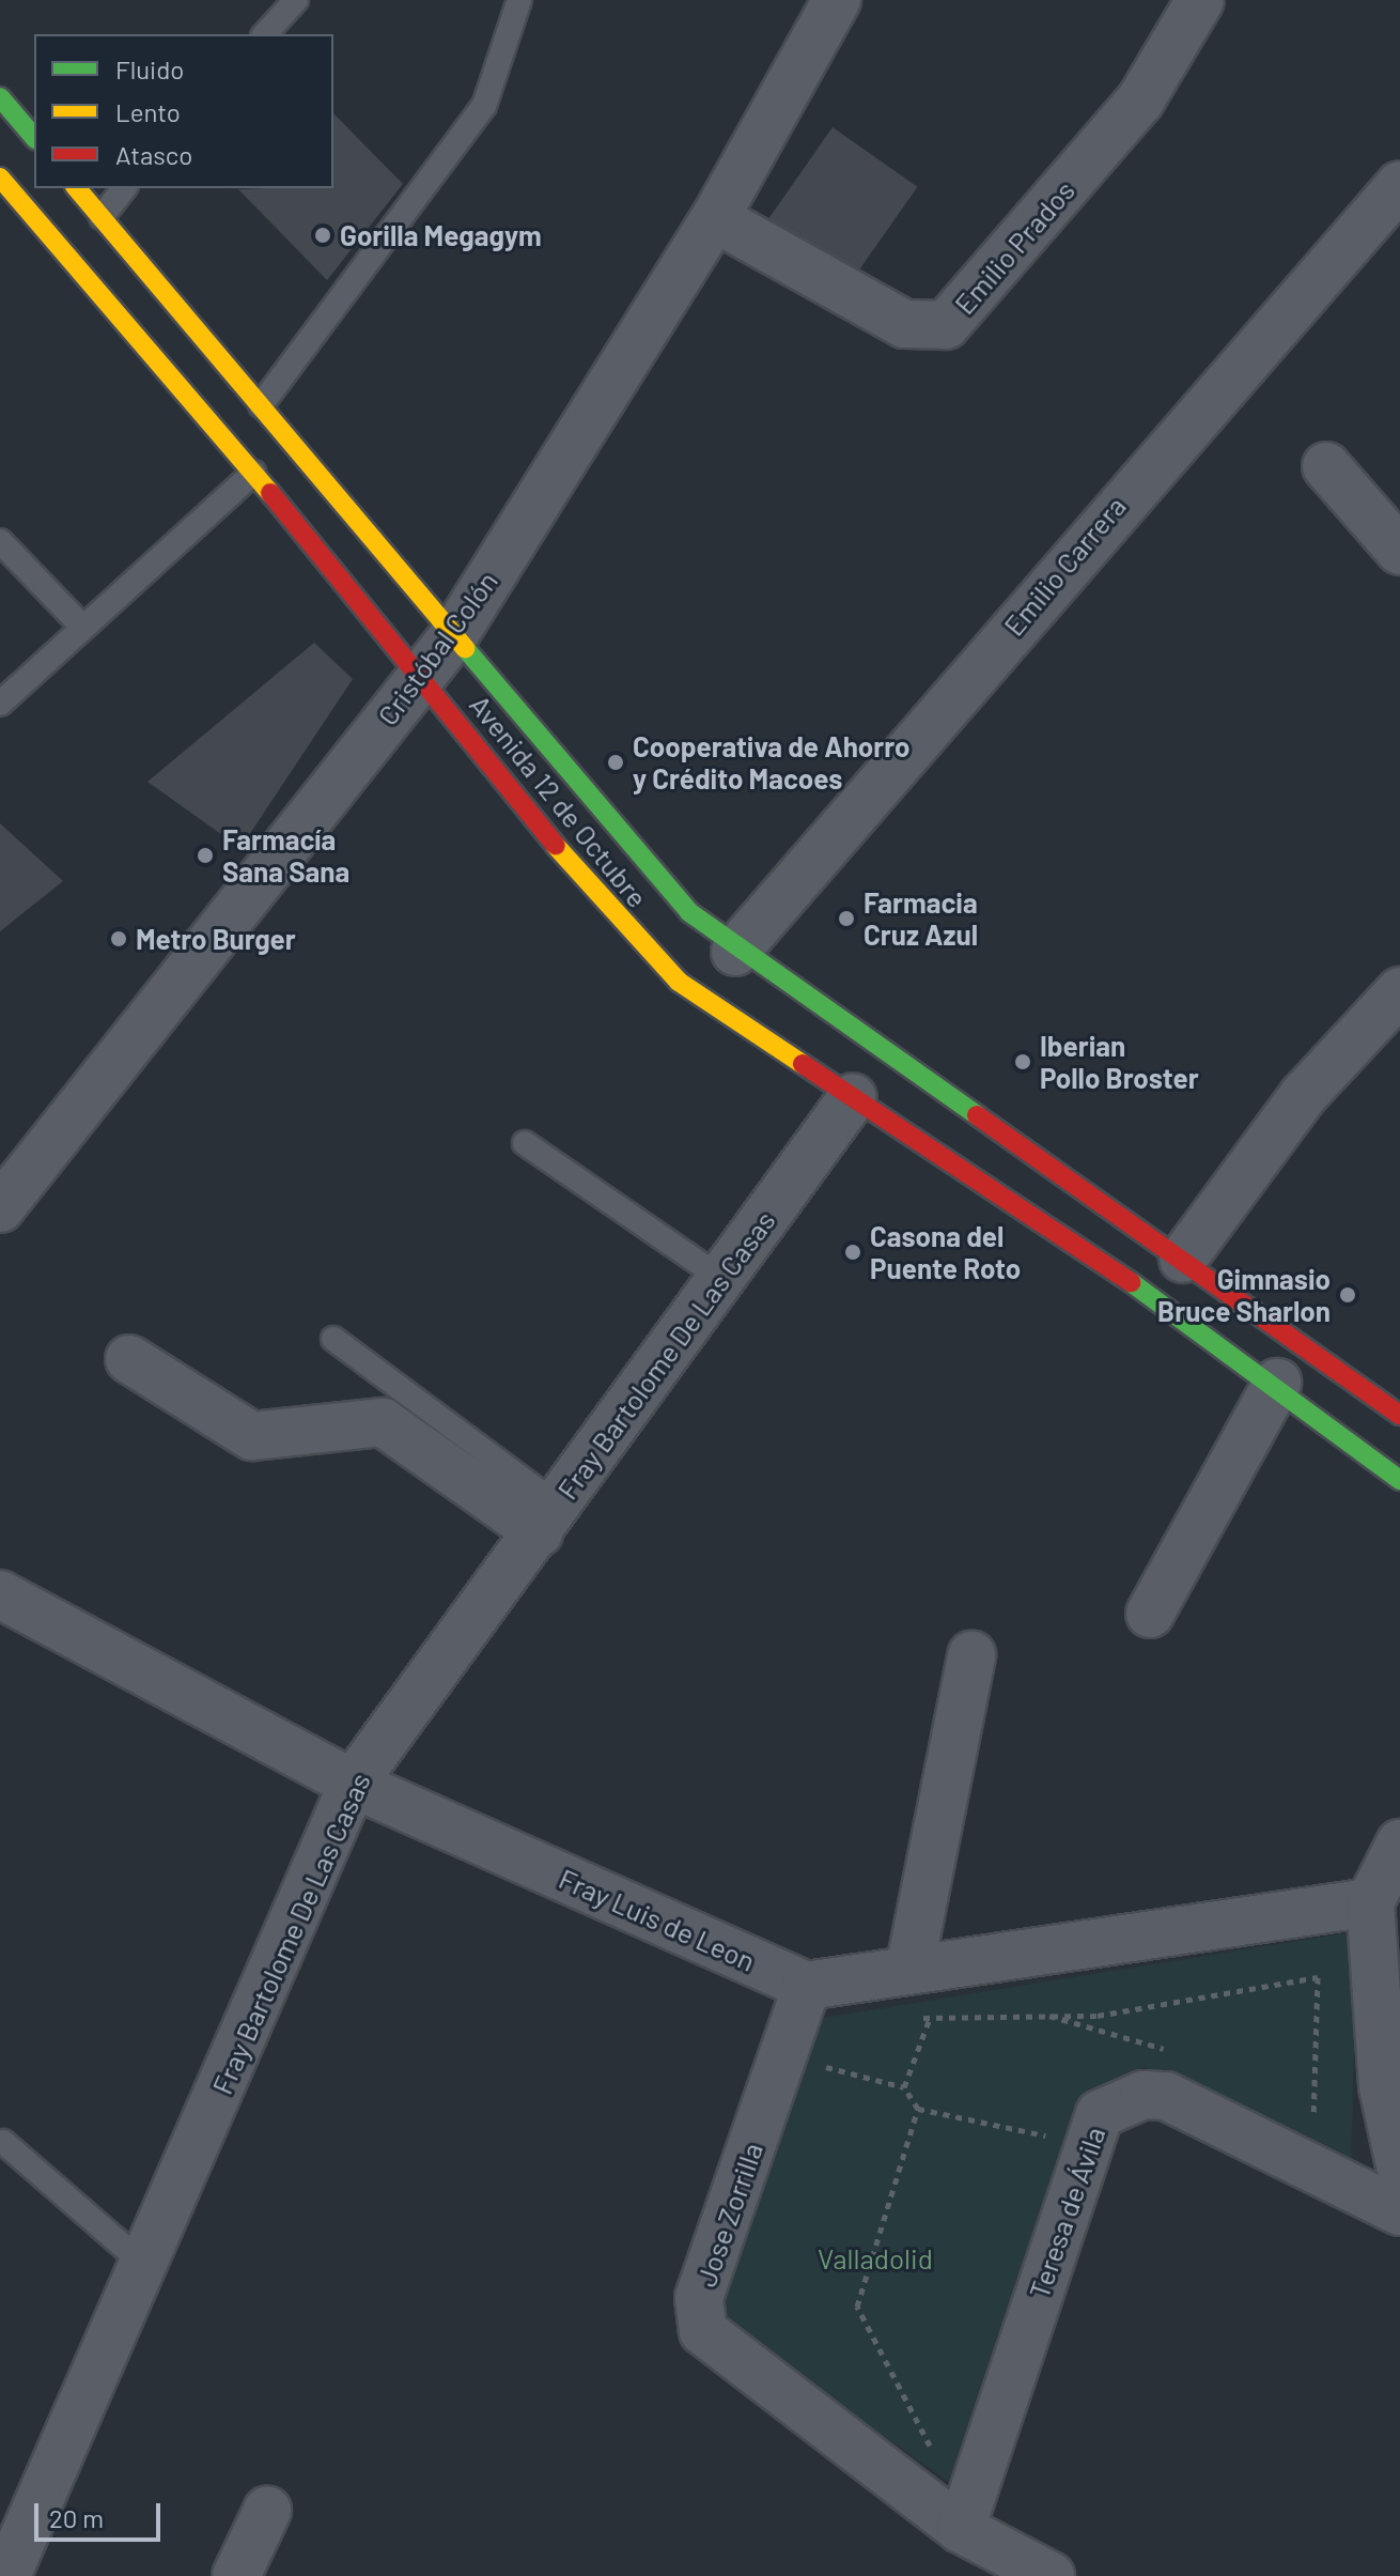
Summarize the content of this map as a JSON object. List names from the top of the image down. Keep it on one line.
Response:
{"streets":{"main road":["Avenida 12 de Octubre"],"street":["Emilio Prados","Emilio Carrera","Cristóbal Colón","Fray Bartolome De Las Casas","Fray Luis de Leon","Teresa de Ávila","Jose Zorrilla"]},"crossings":[["Emilio Prados","Cristóbal Colón"],["Emilio Carrera","Avenida 12 de Octubre"],["Cristóbal Colón","Avenida 12 de Octubre"],["Avenida 12 de Octubre","Fray Bartolome De Las Casas"],["Fray Bartolome De Las Casas","Fray Luis de Leon"],["Fray Luis de Leon","Jose Zorrilla"],["Teresa de Ávila","Jose Zorrilla"]],"parks":["Valladolid"],"places":["Gorilla Megagym","Cooperativa de Ahorro y Crédito Macoes","Farmacía Sana Sana","Farmacia Cruz Azul","Metro Burger","Iberian Pollo Broster","Casona del Puente Roto","Gimnasio Bruce Sharlon"],"legend":["Fluido","Lento","Atasco"],"scale_bar":"20 m"}
